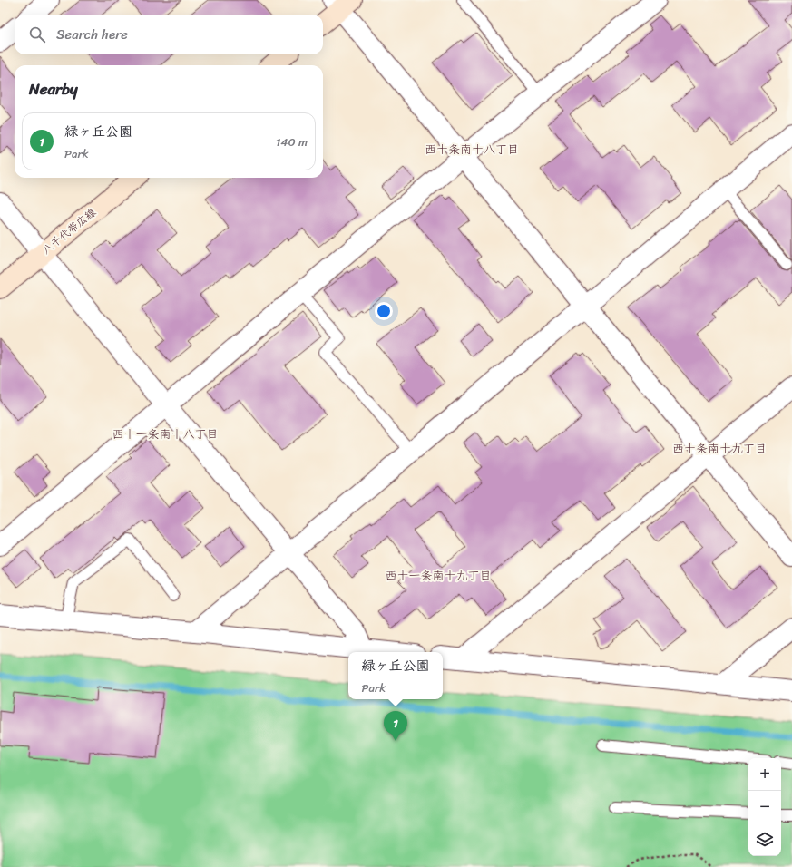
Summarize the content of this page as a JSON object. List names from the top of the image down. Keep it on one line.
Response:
{"streets":{"main road":["八千代帯広線"]},"districts":["西十条南十八丁目","西十一条南十八丁目","西十条南十九丁目","西十一条南十九丁目"],"page":{"search":"Search here","heading":"Nearby","list":[{"mark":"1","name":"緑ヶ丘公園","note":"Park","value":"140 m"}],"popup":["緑ヶ丘公園","Park"],"pins":"1","map_buttons":["+","−"]}}
